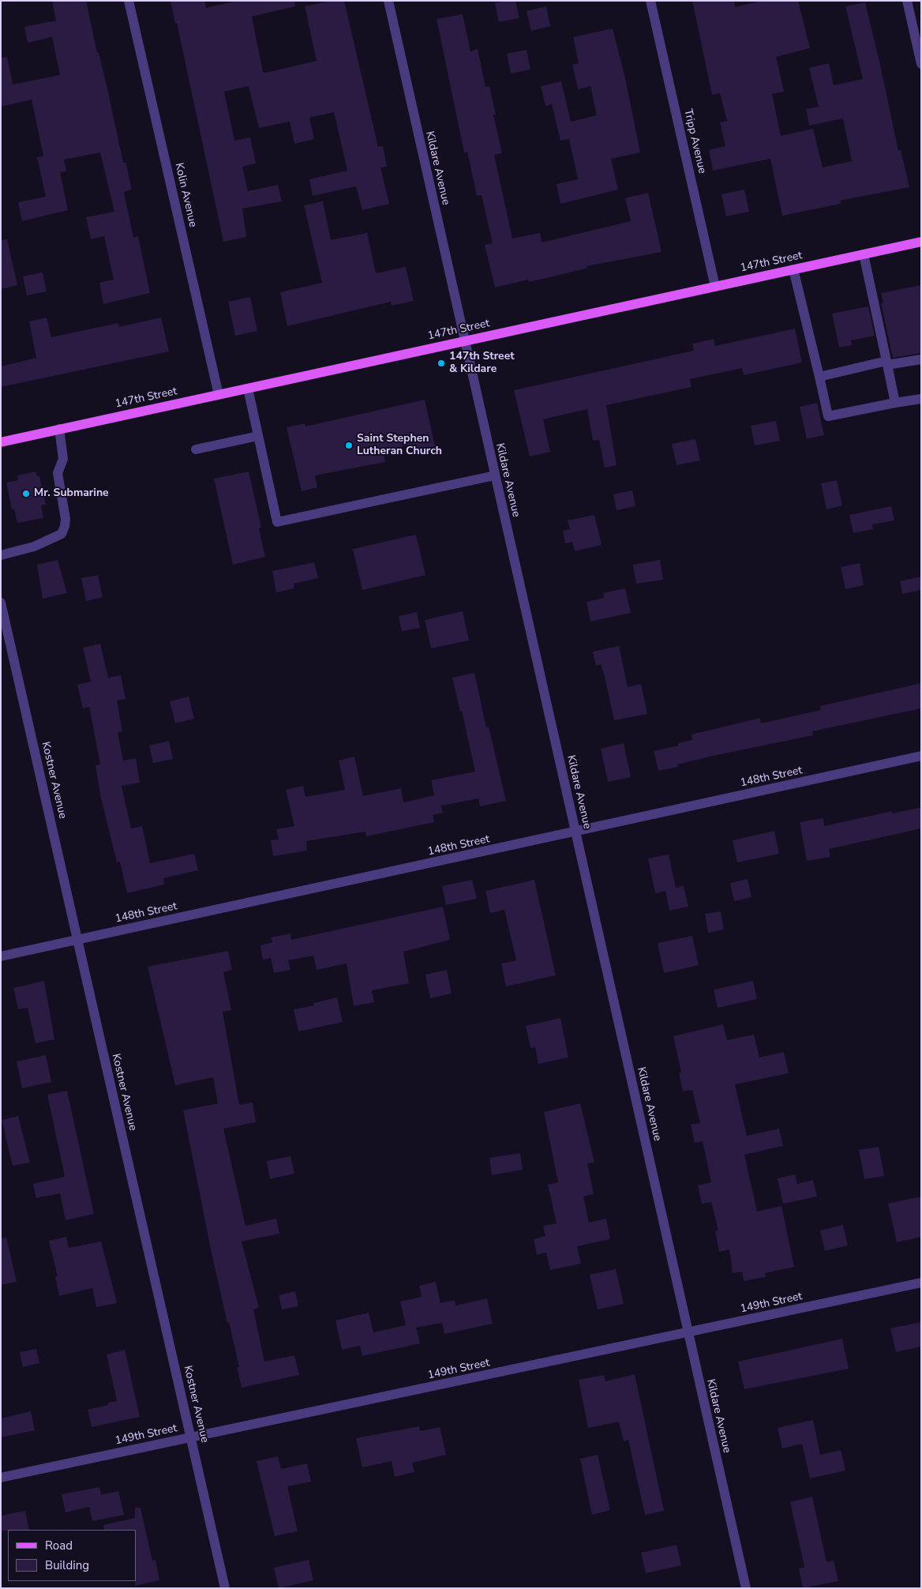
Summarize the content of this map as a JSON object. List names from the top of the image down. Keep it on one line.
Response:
{"streets":{"main road":["147th Street"],"street":["Tripp Avenue","Kildare Avenue","Kolin Avenue","148th Street","Kostner Avenue","149th Street"]},"crossings":[["Tripp Avenue","147th Street"],["Kildare Avenue","147th Street"],["Kildare Avenue","148th Street"],["Kildare Avenue","149th Street"],["Kolin Avenue","147th Street"],["148th Street","Kostner Avenue"],["Kostner Avenue","149th Street"]],"places":["147th Street & Kildare","Saint Stephen Lutheran Church","Mr. Submarine"],"legend":["Road","Building"]}
